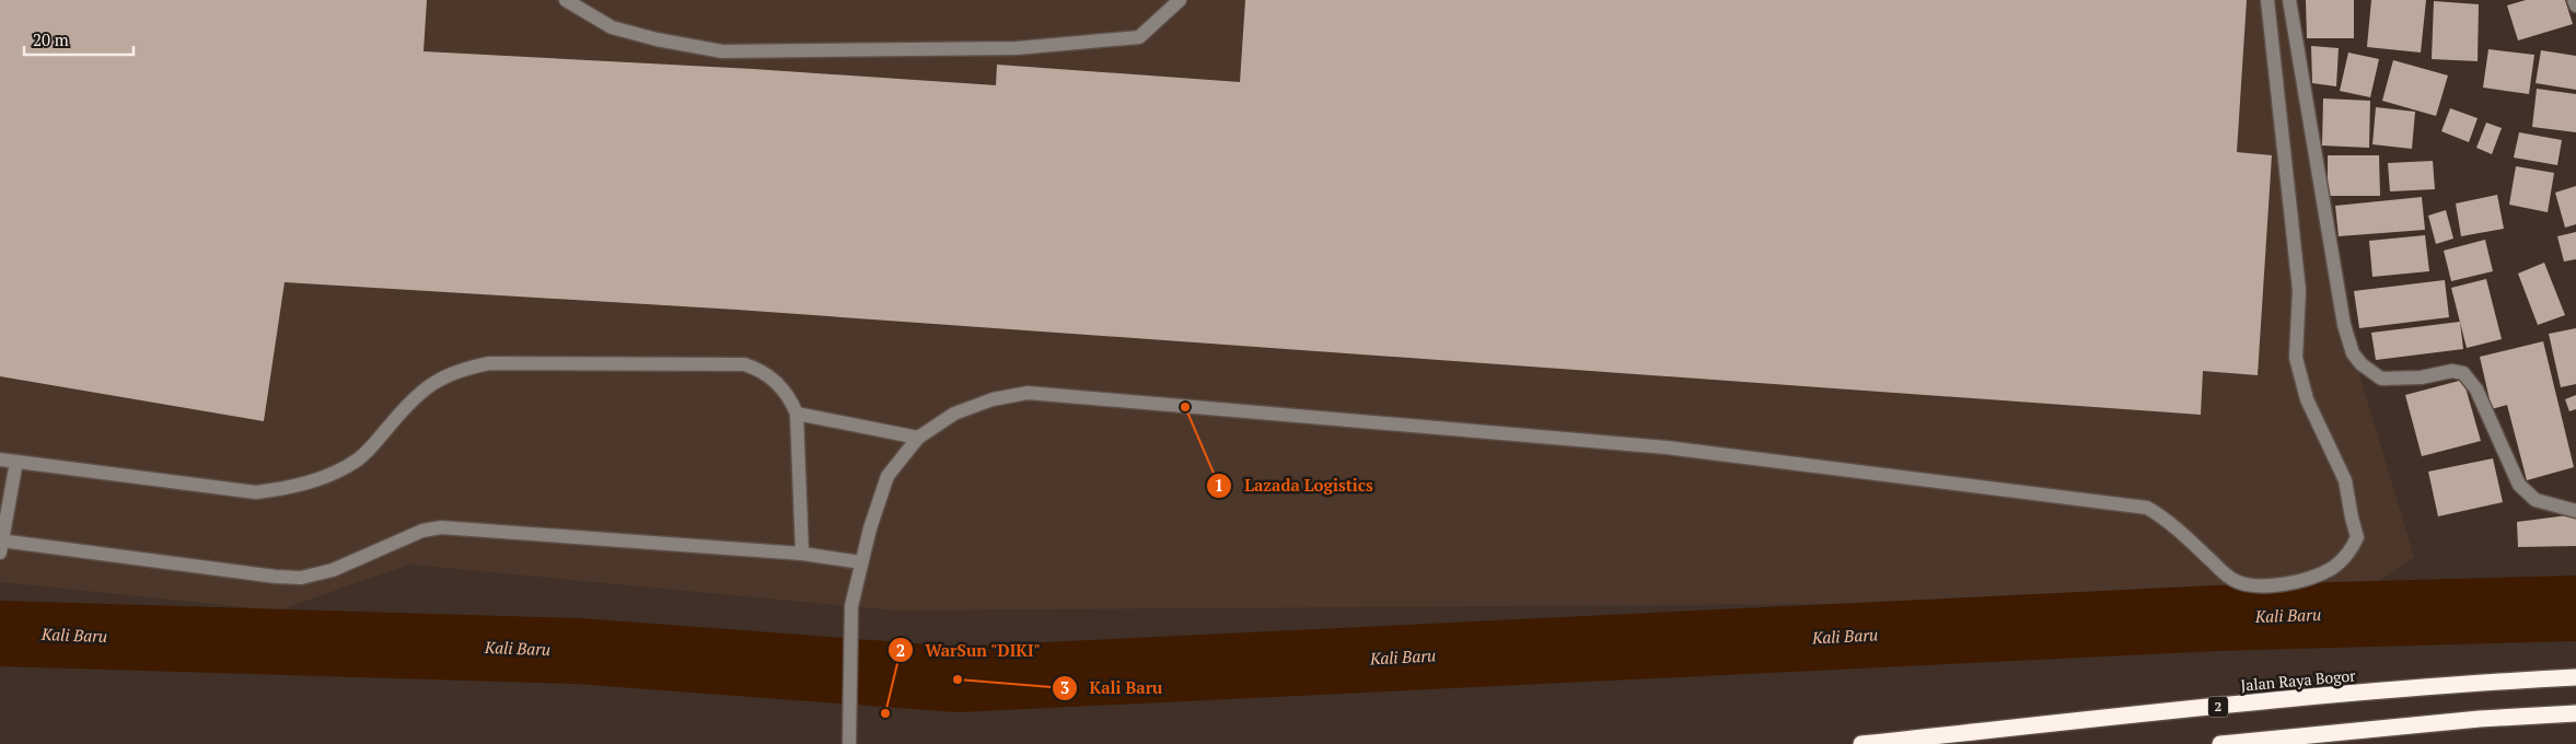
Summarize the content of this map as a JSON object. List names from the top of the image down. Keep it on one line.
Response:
{"streets":{"highway":["Jalan Raya Bogor","2"]},"water":["Kali Baru"],"places":["Lazada Logistics","Kali Baru","WarSun \"DIKI\""],"scale_bar":"20 m"}
